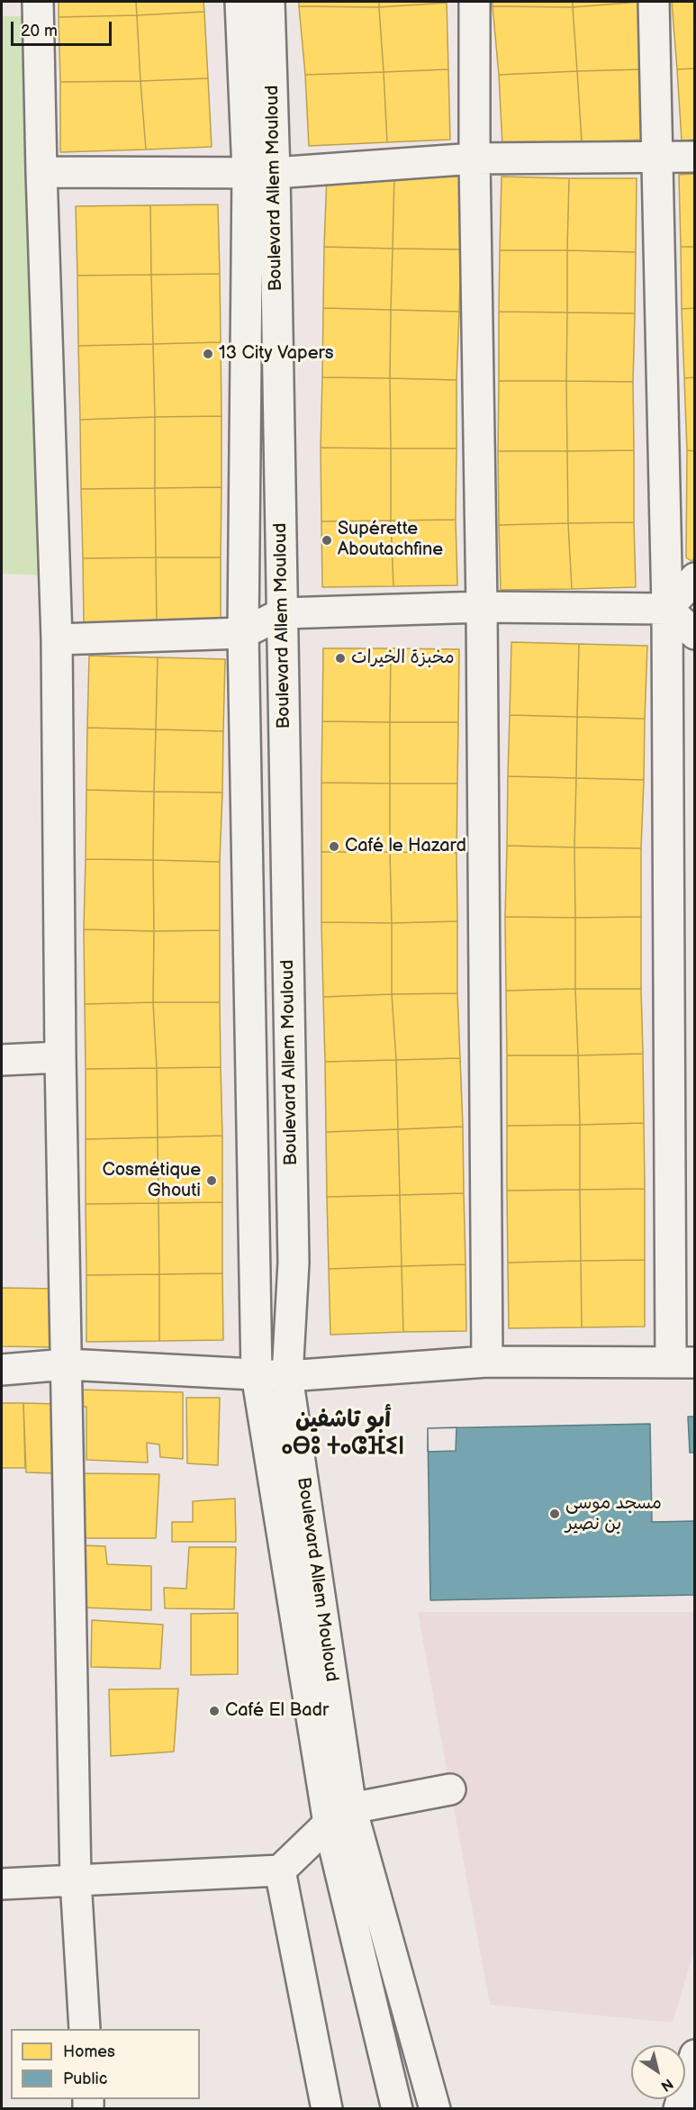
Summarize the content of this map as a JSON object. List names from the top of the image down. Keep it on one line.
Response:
{"streets":{"street":["Boulevard Allem Mouloud"]},"districts":["أبو تاشفين ⴰⴱⵓ ⵜⴰⵛⴼⵉⵏ"],"places":["13 City Vapers","Supérette Aboutachfine","مخبزة الخيرات","Café le Hazard","Cosmétique Ghouti","مسجد موسى بن نصير","Café El Badr"],"legend":["Homes","Public"],"scale_bar":"20 m","north":"bottom right"}
